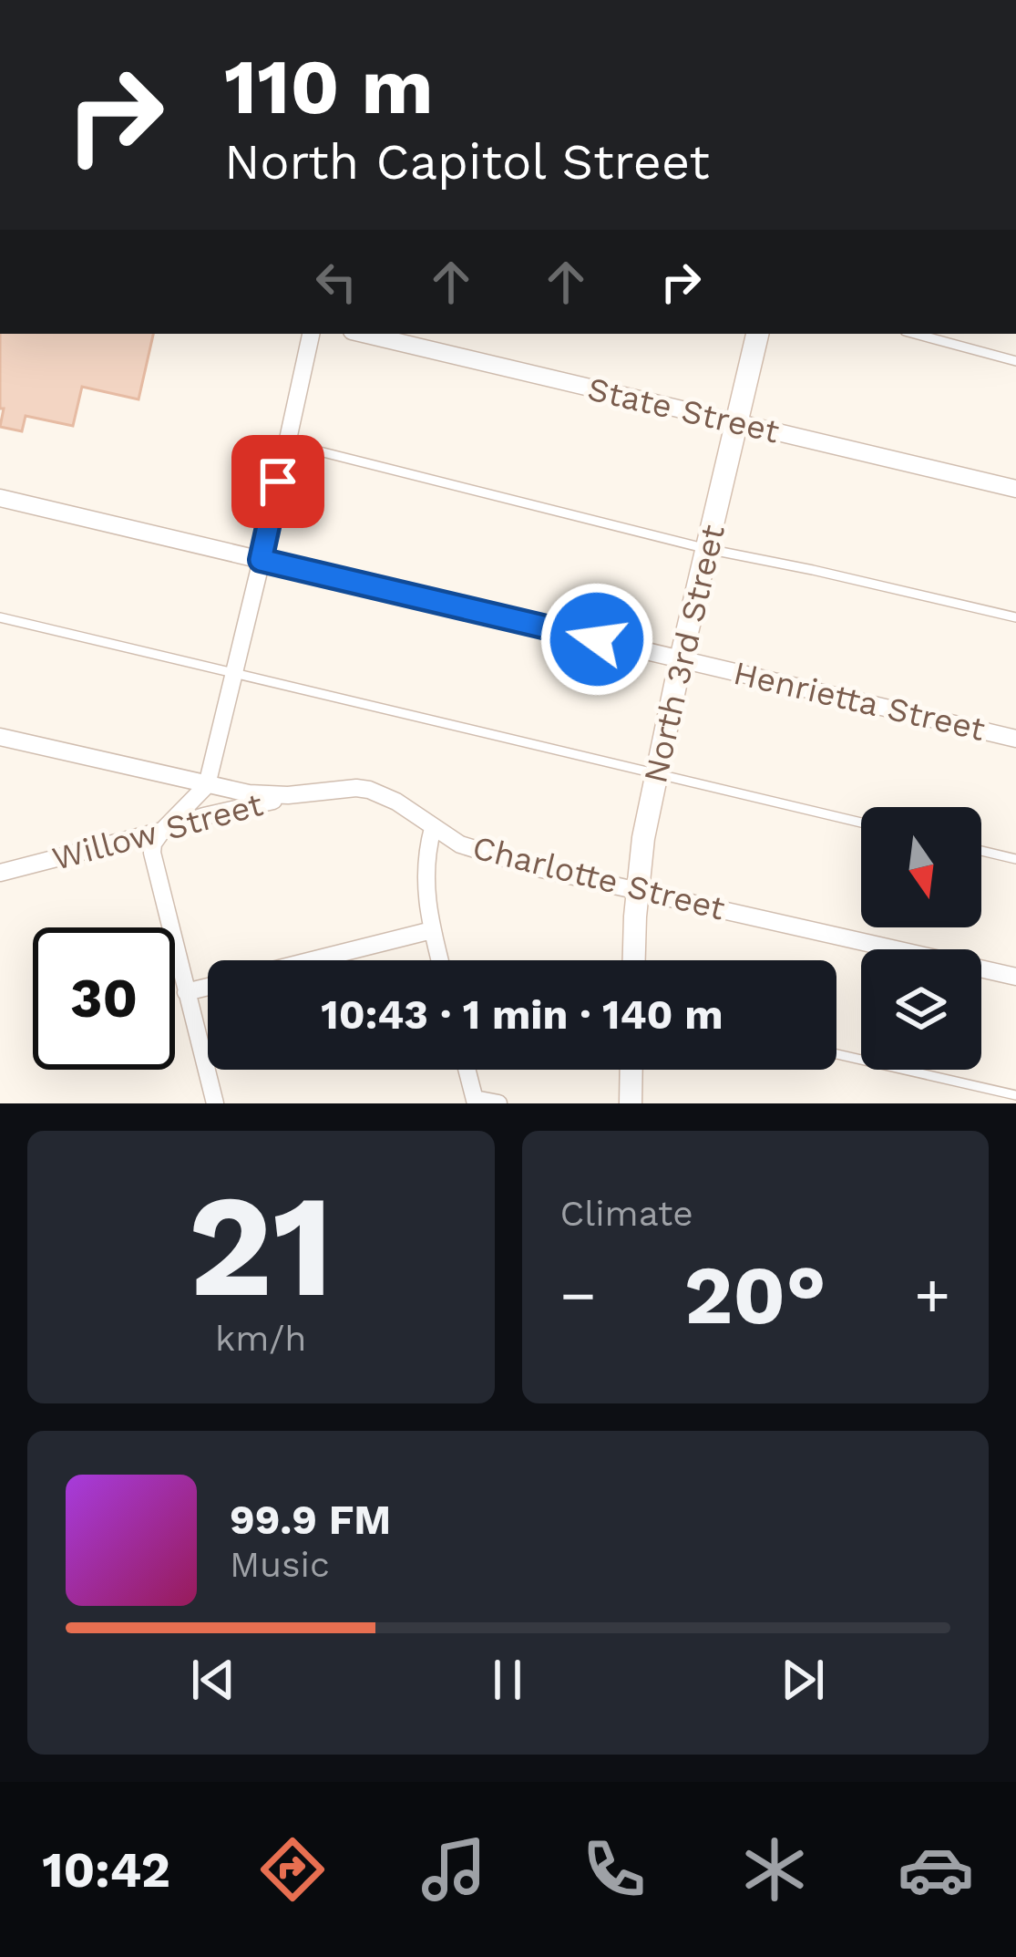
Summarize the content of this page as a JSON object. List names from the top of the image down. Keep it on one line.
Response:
{"streets":{"main road":["North 3rd Street"],"street":["State Street","Henrietta Street","Willow Street","Charlotte Street"]},"crossings":[["State Street","North 3rd Street"],["North 3rd Street","Henrietta Street"],["North 3rd Street","Charlotte Street"],["Willow Street","Charlotte Street"]],"north":"bottom","page":{"turn":["110 m","North Capitol Street"],"limit":"30","trip":"10:43 · 1 min · 140 m","tile":[["21","km/h"],"Climate"],"heat":["−","20°","+"],"song":["99.9 FM","Music"],"tabs":"10:42"}}
